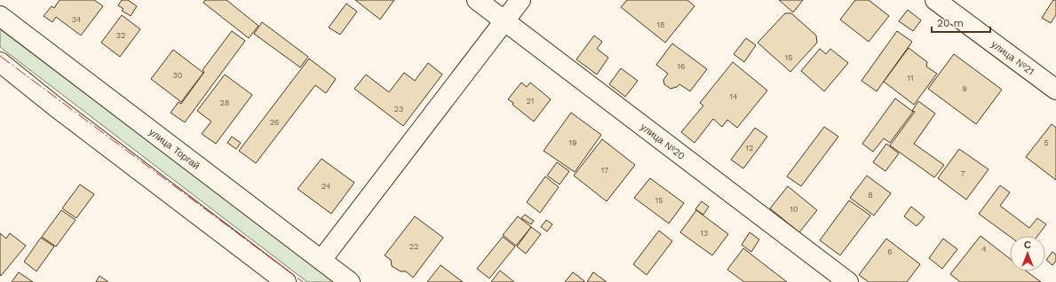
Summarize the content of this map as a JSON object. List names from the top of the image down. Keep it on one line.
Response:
{"streets":{"street":["улица №21","улица №20","улица Торгай"]},"house_numbers":["34","18","32","15","16","30","11","9","14","21","28","23","26","19","5","12","17","7","24","8","15","10","13","22","4","6"],"scale_bar":"20 m","north":"top"}
